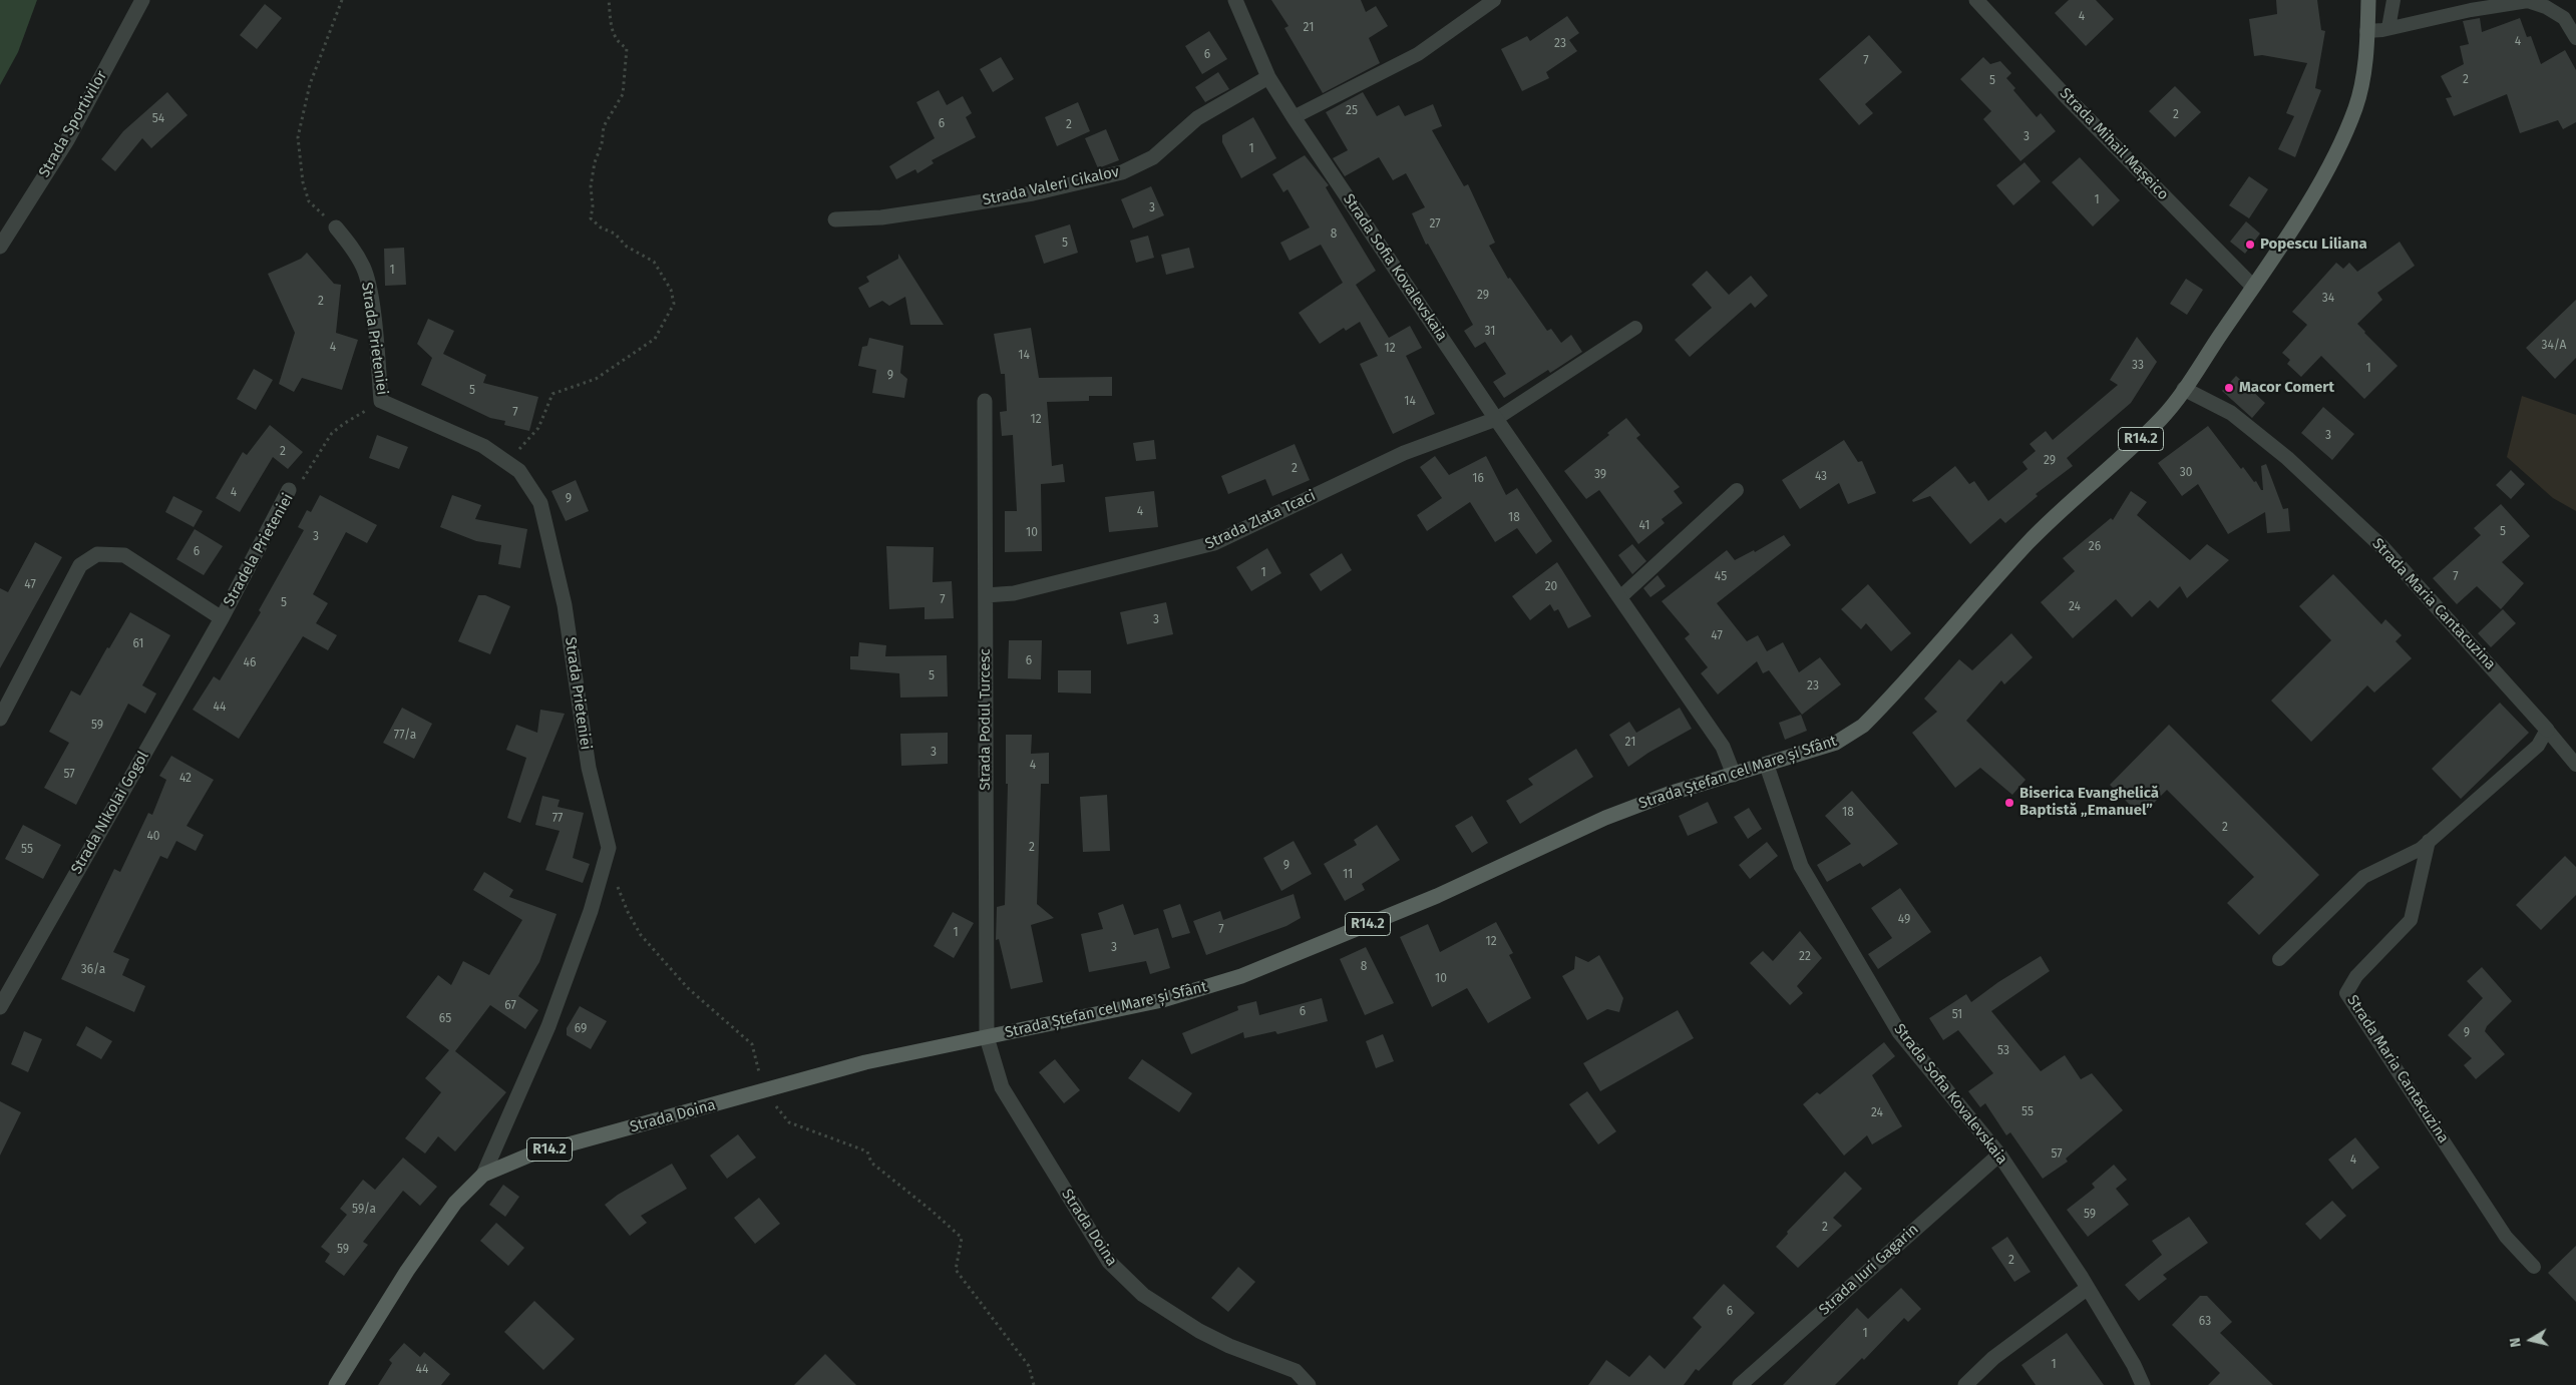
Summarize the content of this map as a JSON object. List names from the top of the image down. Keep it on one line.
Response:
{"streets":{"main road":["R14.2","Strada Ștefan cel Mare și Sfânt","Strada Doina"],"street":["Strada Sportivilor","Strada Mihail Mașeico","Strada Valeri Cikalov","Strada Sofia Kovalevskaia","Strada Prieteniei","Strada Zlata Tcaci","Stradela Prieteniei","Strada Maria Cantacuzina","Strada Podul Turcesc","Strada Nikolai Gogol","Strada Iuri Gagarin"]},"crossings":[["Strada Mihail Mașeico","Strada Ștefan cel Mare și Sfânt"],["Strada Valeri Cikalov","Strada Sofia Kovalevskaia"],["Strada Sofia Kovalevskaia","Strada Zlata Tcaci"],["Strada Sofia Kovalevskaia","Strada Ștefan cel Mare și Sfânt"],["Strada Sofia Kovalevskaia","Strada Iuri Gagarin"],["Strada Prieteniei","Stradela Prieteniei"],["Strada Prieteniei","Strada Doina"],["Strada Zlata Tcaci","Strada Podul Turcesc"],["Stradela Prieteniei","Strada Nikolai Gogol"],["Strada Maria Cantacuzina","Strada Ștefan cel Mare și Sfânt"],["Strada Podul Turcesc","Strada Ștefan cel Mare și Sfânt"],["Strada Podul Turcesc","Strada Doina"],["Strada Ștefan cel Mare și Sfânt","Strada Doina"]],"places":["Popescu Liliana","Macor Comert","Biserica Evanghelică Baptistă „Emanuel”"],"house_numbers":["4","21","4","23","6","7","2","5","25","2","54","6","2","3","1","1","3","27","8","5","1","29","34","2","31","34/A","4","12","14","33","1","9","5","14","7","12","3","2","29","2","30","39","43","16","4","9","4","18","41","5","10","3","26","6","1","45","7","47","20","7","5","24","3","47","61","6","46","5","23","44","59","77/a","21","3","4","57","42","18","77","2","40","2","55","9","11","49","7","1","12","3","22","8","36/a","10","67","6","51","65","69","9","53","55","24","57","4","59/a","59","2","59","2","6","63","1","1","44"],"north":"left"}
